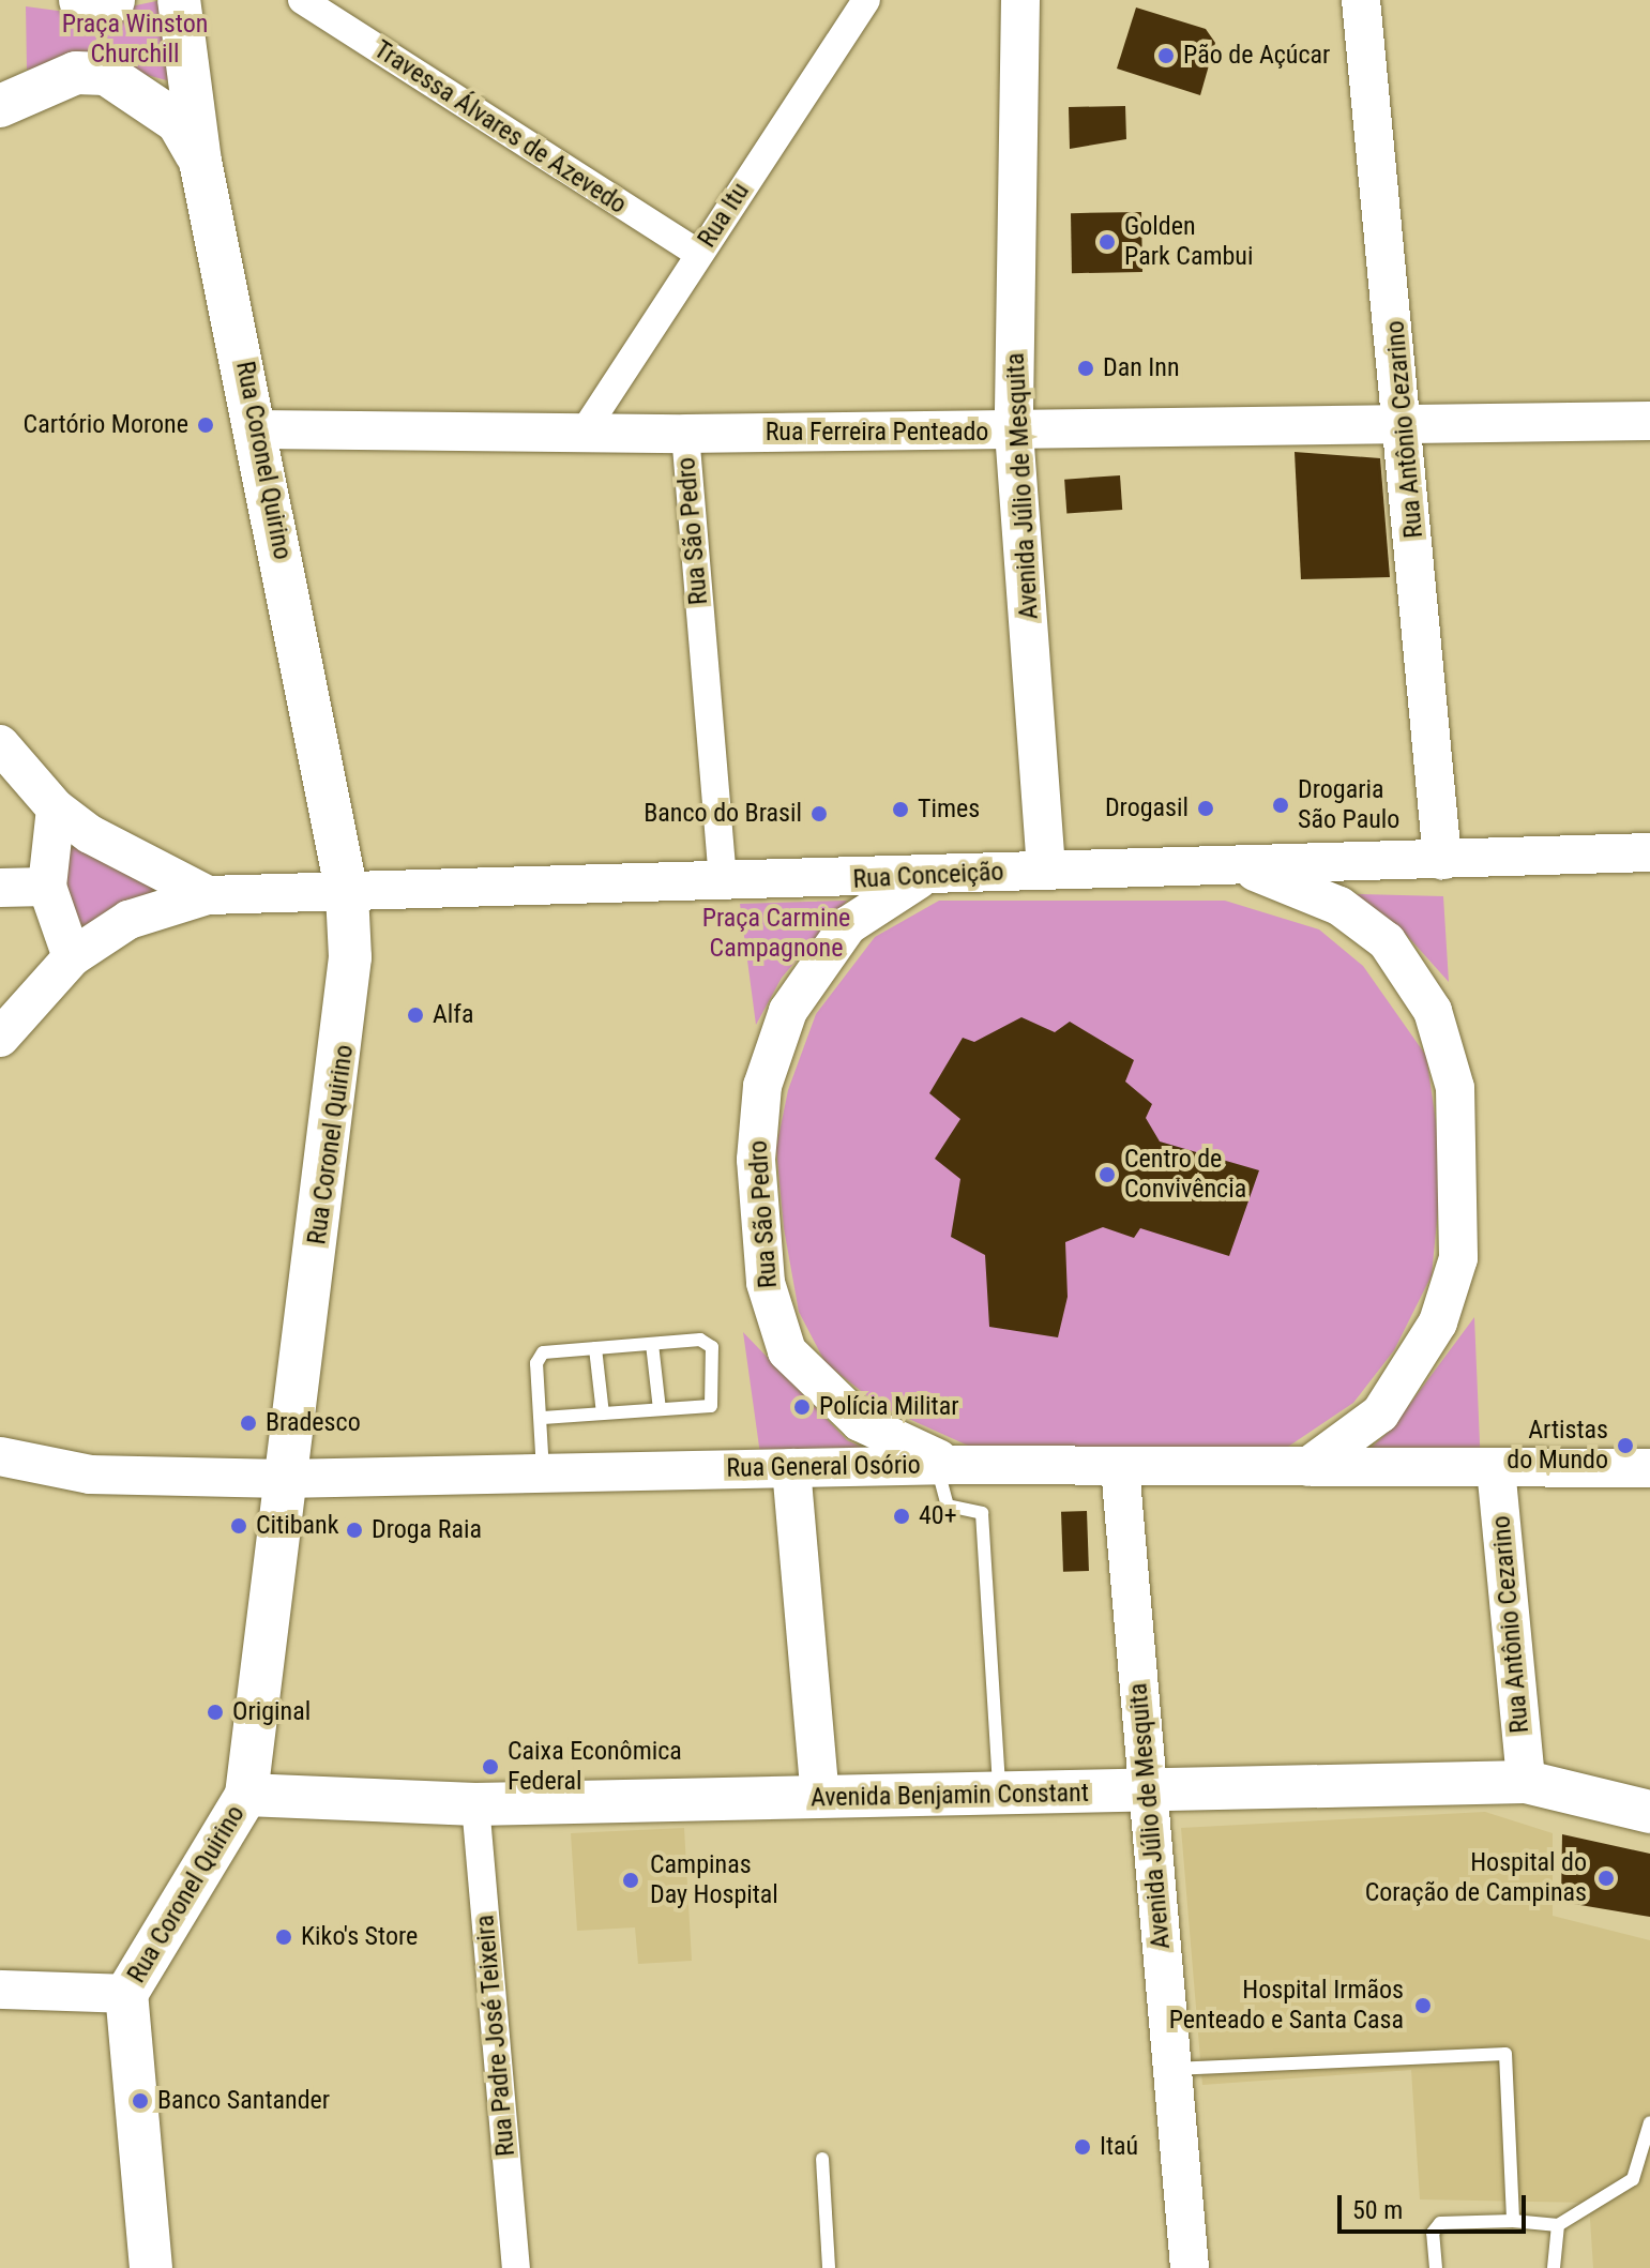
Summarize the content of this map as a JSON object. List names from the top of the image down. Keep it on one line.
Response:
{"streets":{"main road":["Rua Antônio Cezarino","Rua Ferreira Penteado","Rua Coronel Quirino","Avenida Júlio de Mesquita","Rua São Pedro","Rua Conceição","Rua General Osório","Avenida Benjamin Constant"],"street":["Travessa Álvares de Azevedo","Rua Itu","Rua Padre José Teixeira"]},"crossings":[["Travessa Álvares de Azevedo","Rua Itu"],["Rua Itu","Rua Ferreira Penteado"],["Rua Antônio Cezarino","Rua Ferreira Penteado"],["Rua Antônio Cezarino","Rua Conceição"],["Rua Antônio Cezarino","Rua General Osório"],["Rua Antônio Cezarino","Avenida Benjamin Constant"],["Rua Ferreira Penteado","Rua Coronel Quirino"],["Rua Ferreira Penteado","Avenida Júlio de Mesquita"],["Rua Ferreira Penteado","Rua São Pedro"],["Rua Coronel Quirino","Rua Conceição"],["Rua Coronel Quirino","Rua General Osório"],["Rua Coronel Quirino","Avenida Benjamin Constant"],["Avenida Júlio de Mesquita","Rua Conceição"],["Avenida Júlio de Mesquita","Rua General Osório"],["Avenida Júlio de Mesquita","Avenida Benjamin Constant"],["Rua São Pedro","Rua Conceição"],["Rua São Pedro","Rua General Osório"],["Avenida Benjamin Constant","Rua Padre José Teixeira"]],"parks":["Praça Winston Churchill","Praça Carmine Campagnone"],"places":["Pão de Açúcar","Golden Park Cambui","Dan Inn","Cartório Morone","Drogaria São Paulo","Drogasil","Times","Banco do Brasil","Alfa","Centro de Convivência","Polícia Militar","Bradesco","Artistas do Mundo","40+","Citibank","Droga Raia","Original","Caixa Econômica Federal","Hospital do Coração de Campinas","Campinas Day Hospital","Kiko's Store","Hospital Irmãos Penteado e Santa Casa","Banco Santander","Itaú"],"scale_bar":"50 m"}
